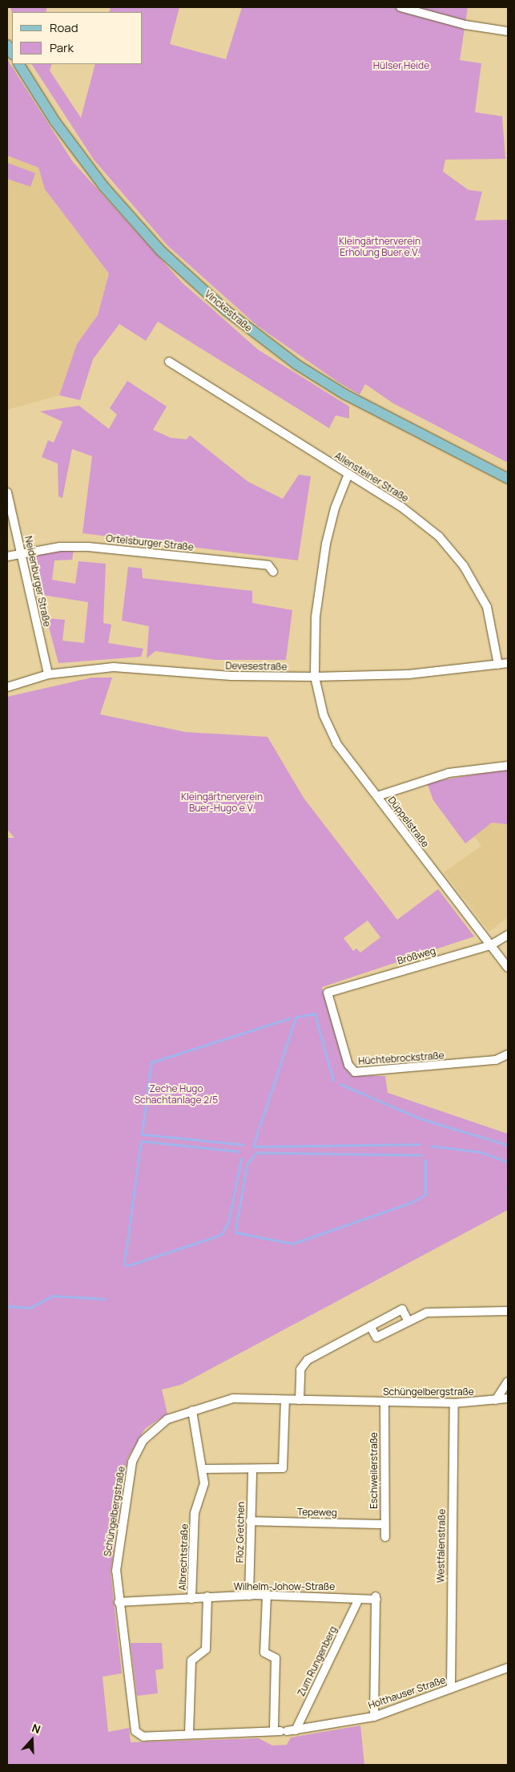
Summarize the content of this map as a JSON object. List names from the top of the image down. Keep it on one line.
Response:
{"streets":{"main road":["Vinckestraße"],"street":["Allensteiner Straße","Ortelsburger Straße","Neidenburger Straße","Devesestraße","Düppelstraße","Brößweg","Hüchtebrockstraße","Schüngelbergstraße","Eschweilerstraße","Tepeweg","Flöz Gretchen","Westfalenstraße","Albrechtstraße","Wilhelm-Johow-Straße","Zum Rungenberg","Holthauser Straße"]},"crossings":[["Allensteiner Straße","Devesestraße"],["Allensteiner Straße","Düppelstraße"],["Ortelsburger Straße","Neidenburger Straße"],["Neidenburger Straße","Devesestraße"],["Devesestraße","Düppelstraße"],["Düppelstraße","Brößweg"],["Brößweg","Hüchtebrockstraße"],["Schüngelbergstraße","Eschweilerstraße"],["Schüngelbergstraße","Westfalenstraße"],["Schüngelbergstraße","Albrechtstraße"],["Schüngelbergstraße","Holthauser Straße"],["Eschweilerstraße","Tepeweg"],["Tepeweg","Flöz Gretchen"],["Flöz Gretchen","Wilhelm-Johow-Straße"],["Westfalenstraße","Holthauser Straße"],["Albrechtstraße","Wilhelm-Johow-Straße"],["Wilhelm-Johow-Straße","Zum Rungenberg"],["Wilhelm-Johow-Straße","Holthauser Straße"],["Zum Rungenberg","Holthauser Straße"]],"parks":["Hülser Heide","Kleingärtnerverein Erholung Buer e.V.","Kleingärtnerverein Buer-Hugo e.V.","Zeche Hugo Schachtanlage 2/5"],"legend":["Road","Park"],"north":"top"}
